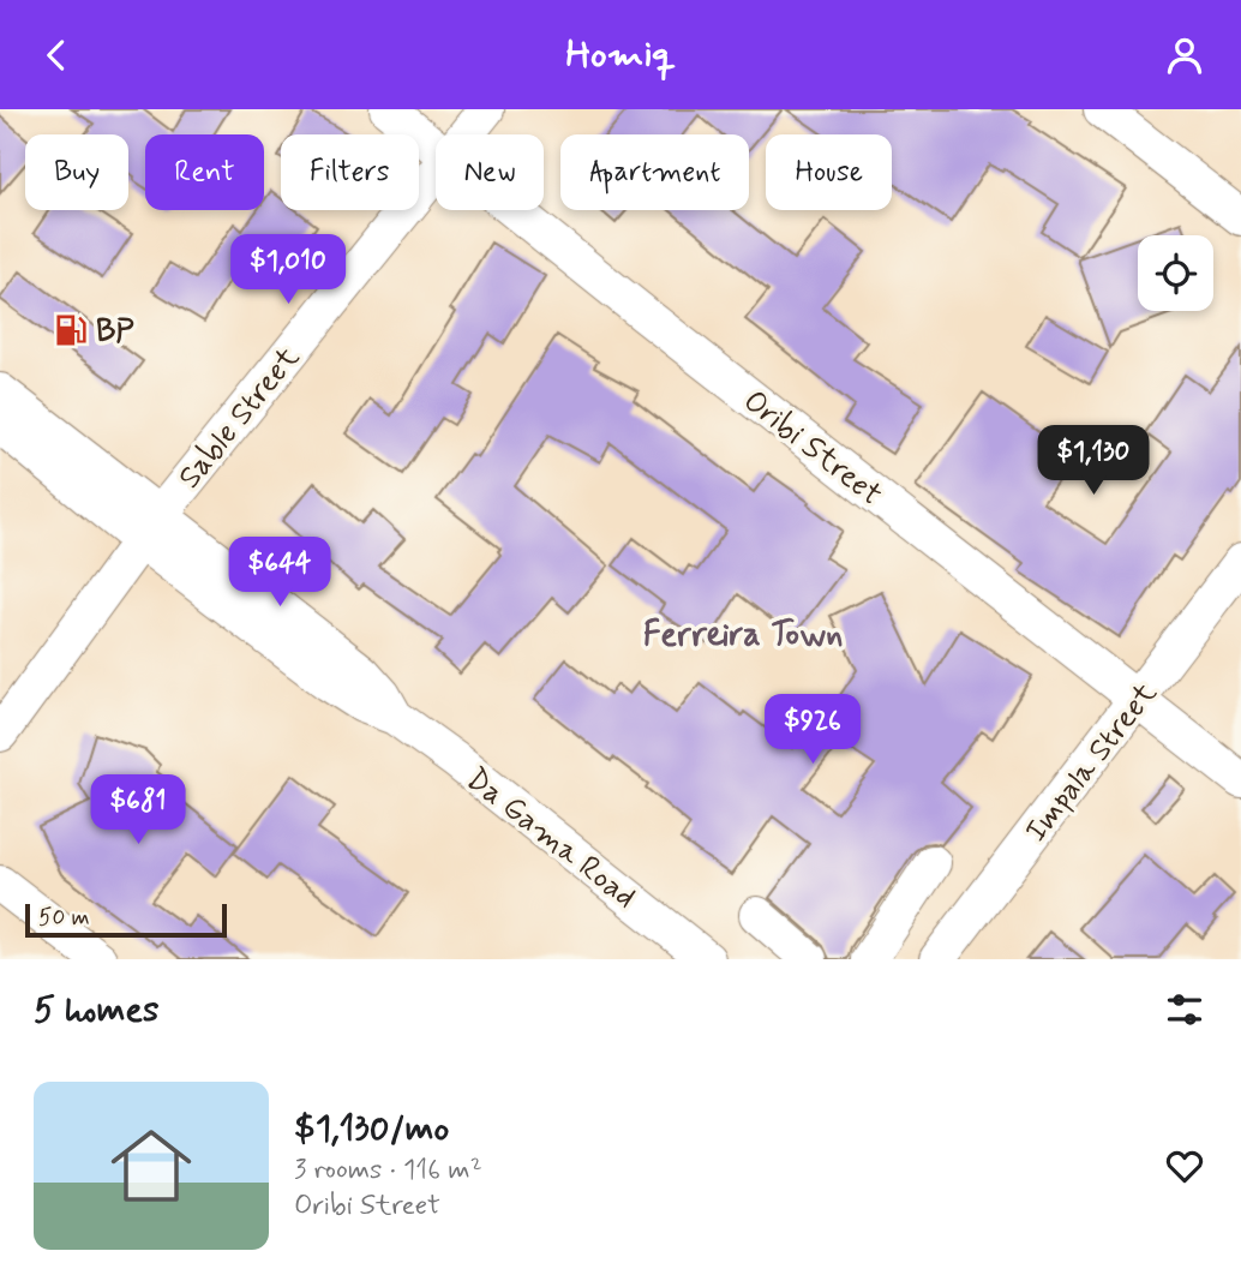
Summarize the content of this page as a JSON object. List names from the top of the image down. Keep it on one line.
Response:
{"streets":{"street":["Sable Street","Oribi Street","Impala Street","Da Gama Road"]},"crossings":[["Sable Street","Da Gama Road"],["Oribi Street","Impala Street"]],"districts":["Ferreira Town"],"places":{"fuel station":["BP"]},"scale_bar":"50 m","page":{"header":"Homiq","chip":["Buy","Rent","Filters","New","Apartment","House"],"price":["$1,010","$1,130","$644","$926","$681"],"scale":"50 m","heading":"5 homes","list":[{"name":"$1,130/mo","note":"3 rooms · 116 m² · Oribi Street"}]}}
